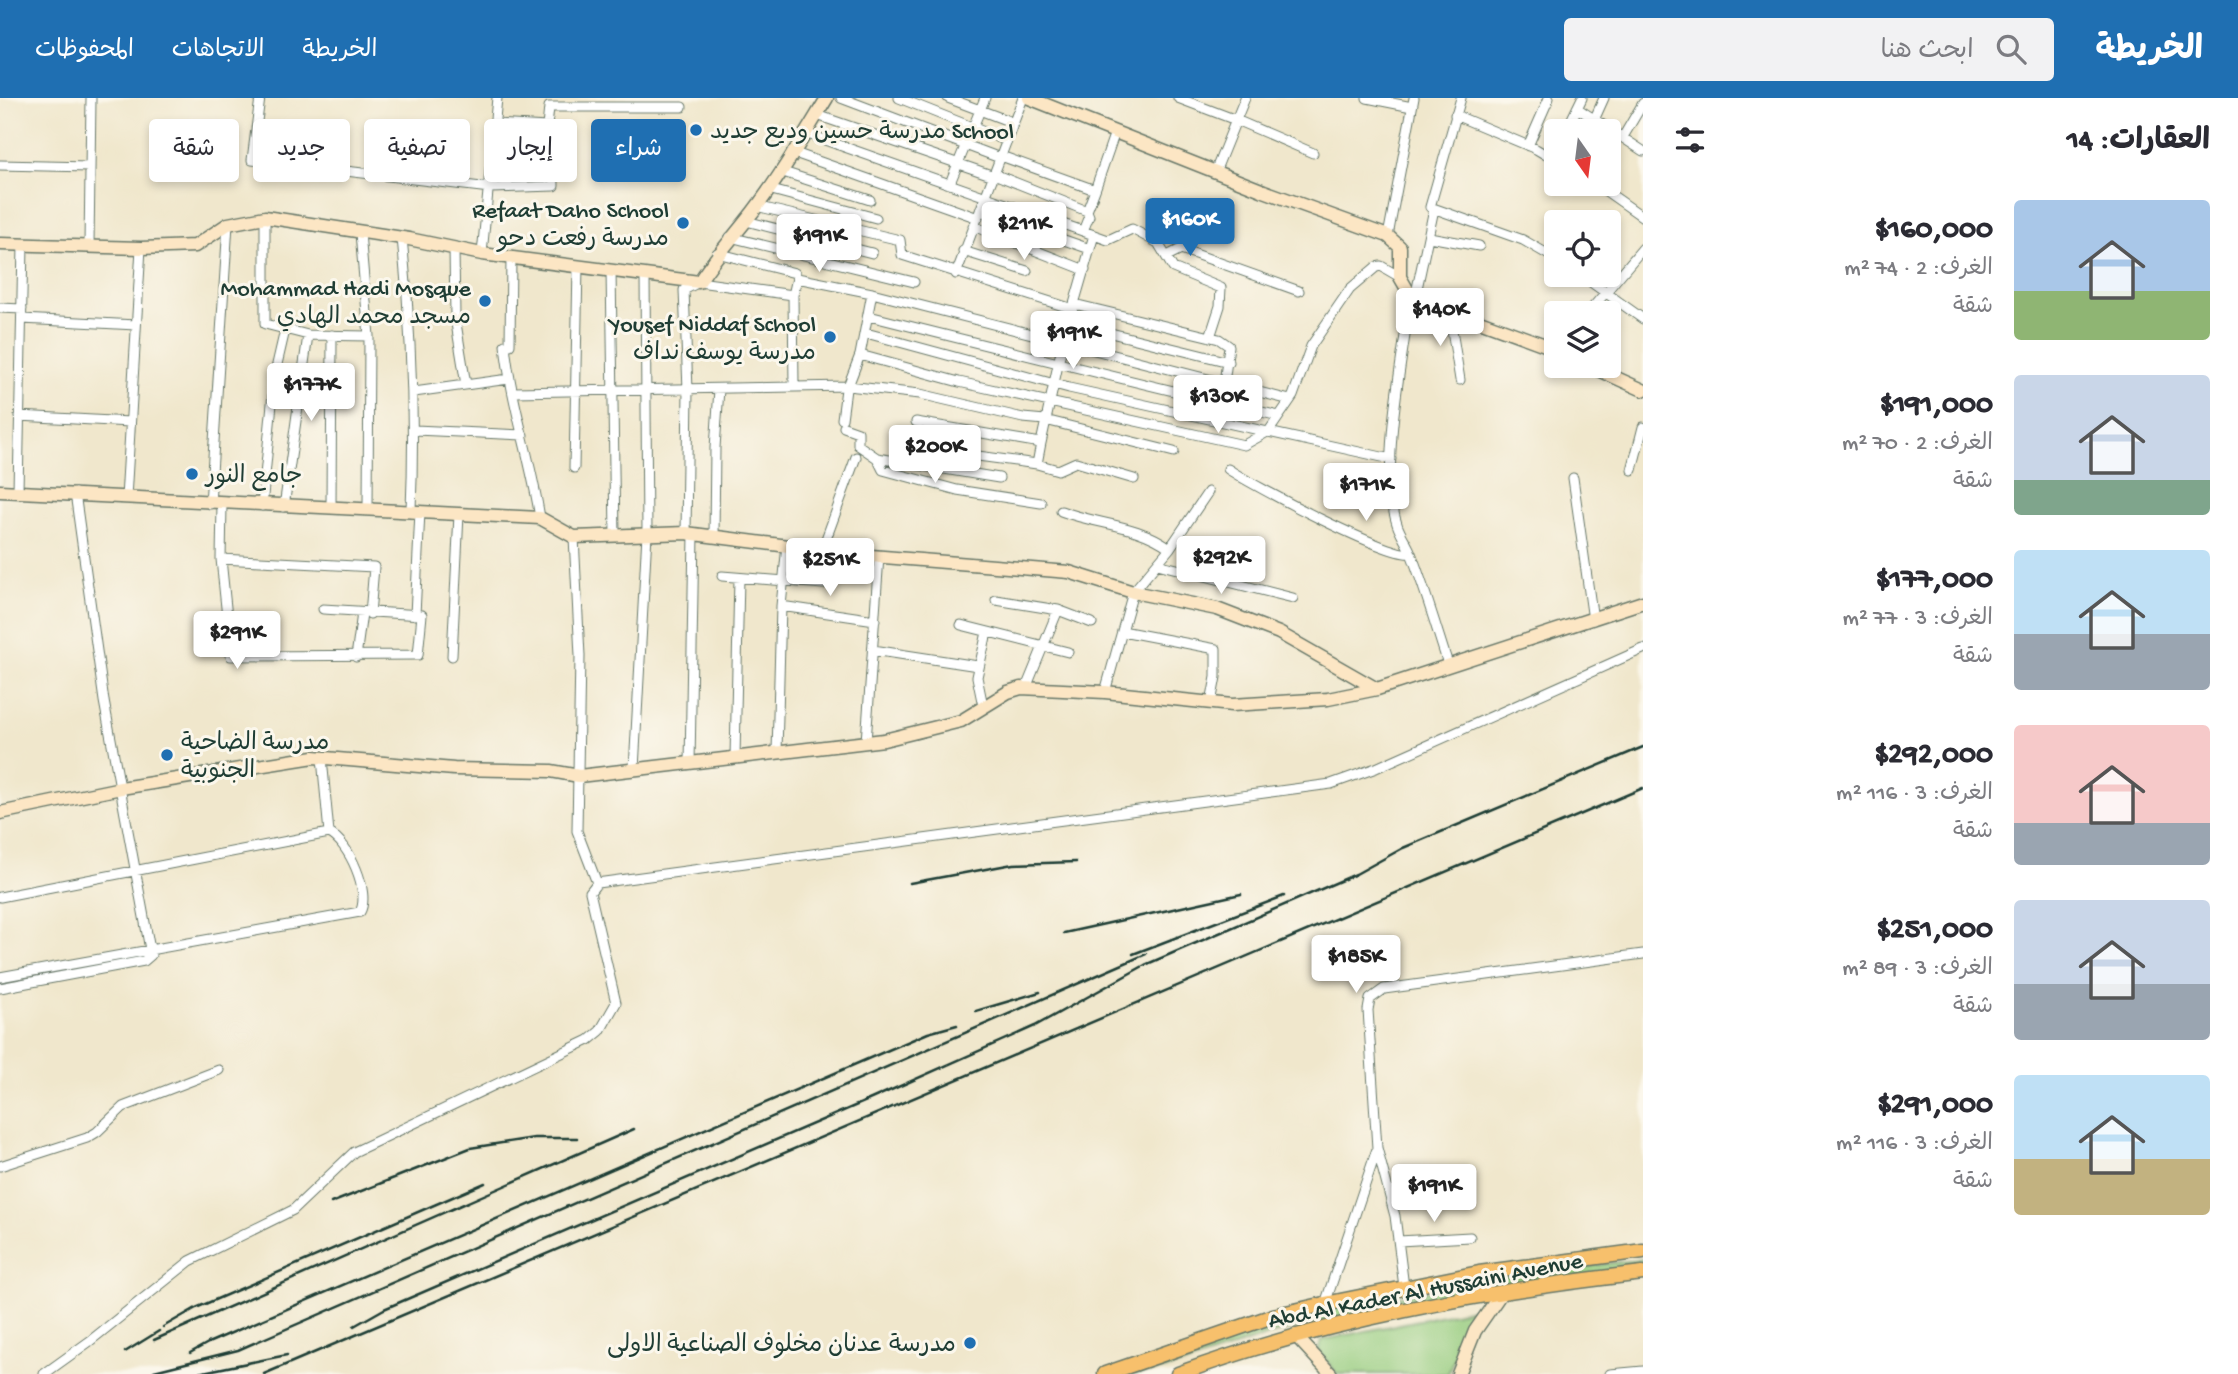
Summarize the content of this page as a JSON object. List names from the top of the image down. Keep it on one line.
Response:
{"streets":{"main road":["Abd Al Kader Al Hussaini Avenue"]},"places":["مدرسة حسين وديع جديد School","Refaat Daho School مدرسة رفعت دحو","Mohammad Hadi Mosque مسجد محمد الهادي","Yousef Niddaf School مدرسة يوسف نداف","جامع النور","مدرسة الضاحية الجنوبية","مدرسة عدنان مخلوف الصناعية الاولى"],"north":"bottom","page":{"header":"الخريطة","search":"ابحث هنا","nav":["الخريطة","الاتجاهات","المحفوظات"],"heading":"العقارات: 14","chip":["شراء","إيجار","تصفية","جديد","شقة"],"list":[{"name":"$160,000","note":"الغرف: 2 · 74 m² · شقة"},{"name":"$191,000","note":"الغرف: 2 · 70 m² · شقة"},{"name":"$177,000","note":"الغرف: 3 · 77 m² · شقة"},{"name":"$292,000","note":"الغرف: 3 · 116 m² · شقة"},{"name":"$251,000","note":"الغرف: 3 · 89 m² · شقة"},{"name":"$291,000","note":"الغرف: 3 · 116 m² · شقة"}],"price":["$160K","$211K","$191K","$140K","$191K","$177K","$130K","$200K","$171K","$292K","$251K","$291K","$185K","$191K"]}}
